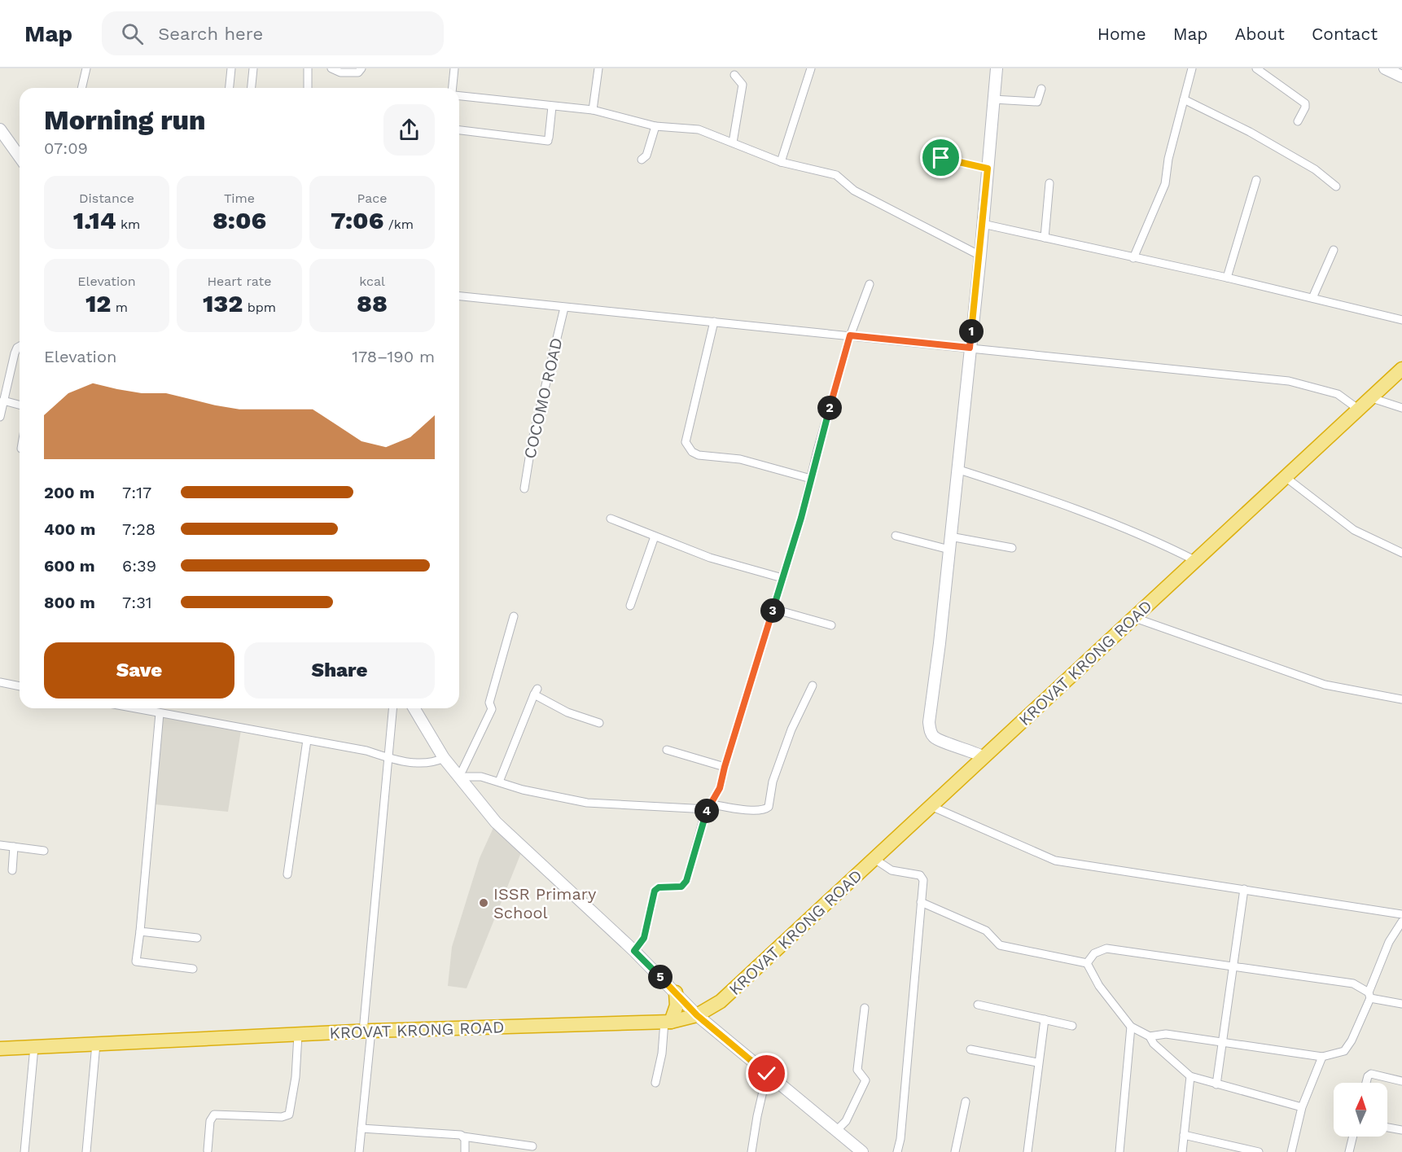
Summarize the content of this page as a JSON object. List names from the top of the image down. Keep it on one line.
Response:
{"streets":{"highway":["KROVAT KRONG ROAD"],"street":["COCOMO ROAD"]},"places":["ISSR Primary School"],"north":"top","page":{"header":"Map","search":"Search here","nav":["Home","Map","About","Contact"],"heading":["Morning run","07:09"],"stats":[["Distance","1.14 km"],["Time","8:06"],["Pace","7:06 /km"],["Elevation","12 m"],["Heart rate","132 bpm"],["kcal","88"]],"pins":["1","2","3","4","5"],"chart":["Elevation","178–190 m"],"list":[{"name":"200 m","note":"7:17"},{"name":"400 m","note":"7:28"},{"name":"600 m","note":"6:39"},{"name":"800 m","note":"7:31"}],"buttons":["Save","Share"]}}
